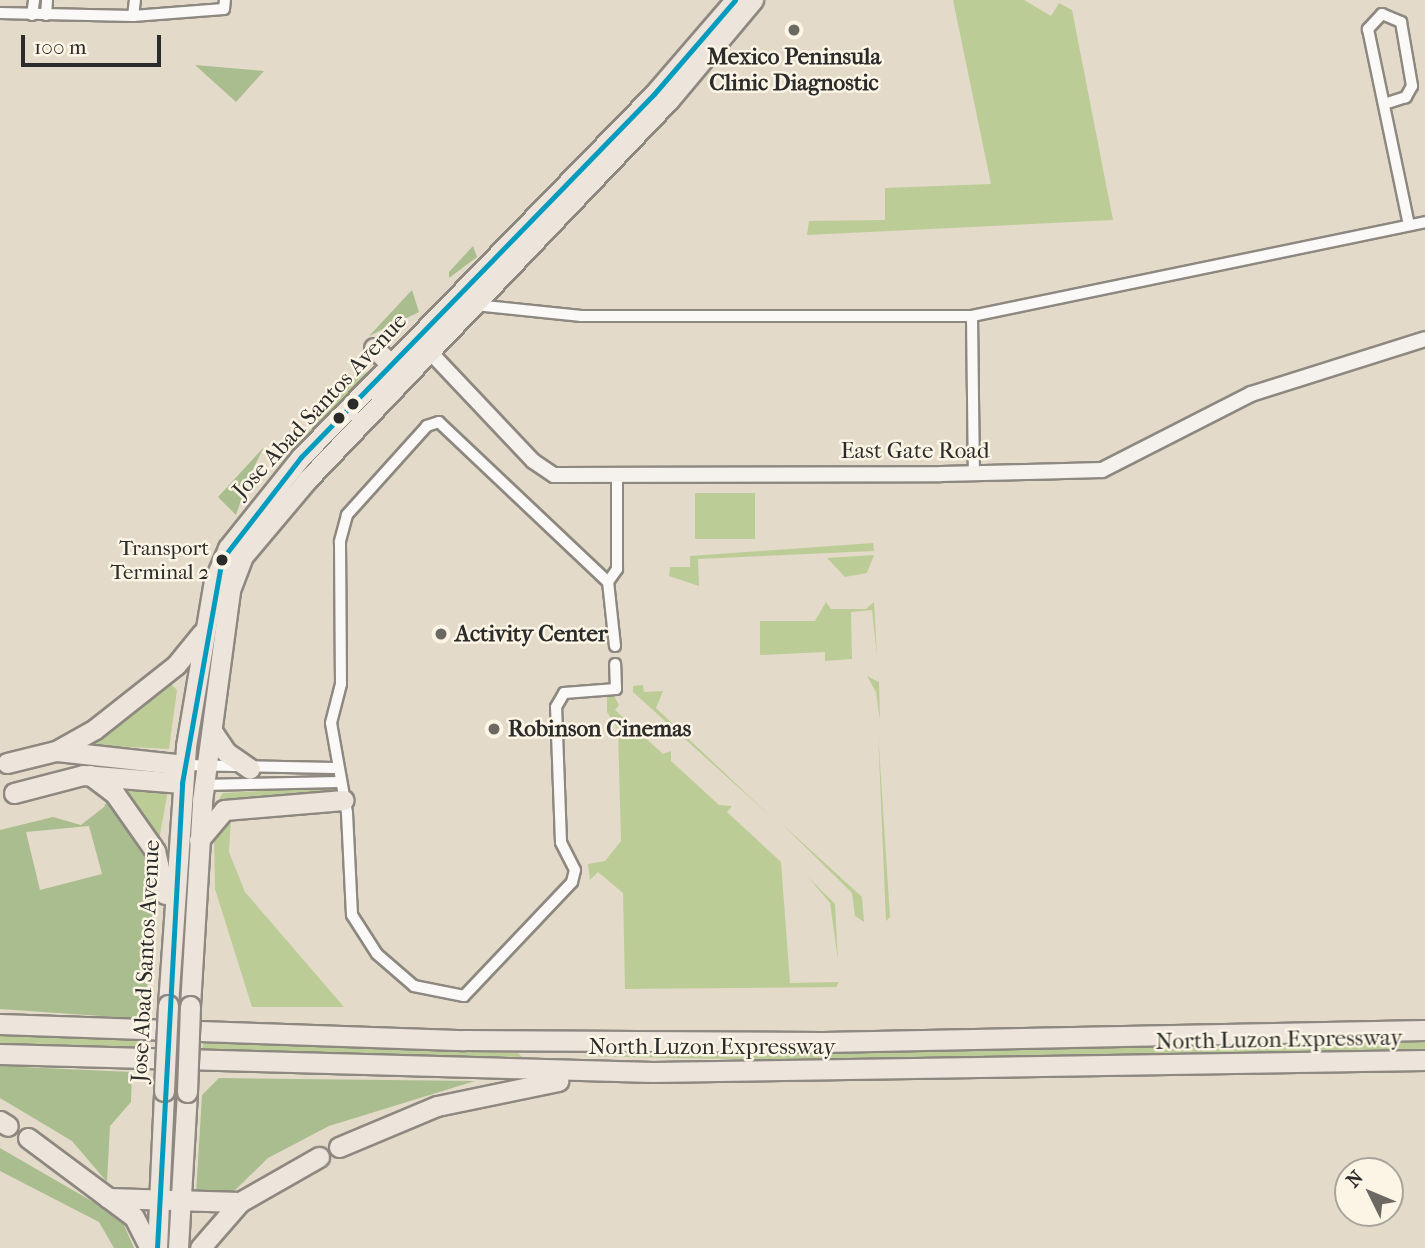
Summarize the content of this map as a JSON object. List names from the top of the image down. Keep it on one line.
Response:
{"streets":{"highway":["Jose Abad Santos Avenue","North Luzon Expressway"],"street":["East Gate Road"]},"crossings":[["Jose Abad Santos Avenue","East Gate Road"]],"places":["Mexico Peninsula Clinic Diagnostic","Transport Terminal 2","Activity Center","Robinson Cinemas"],"scale_bar":"100 m","north":"top left"}
